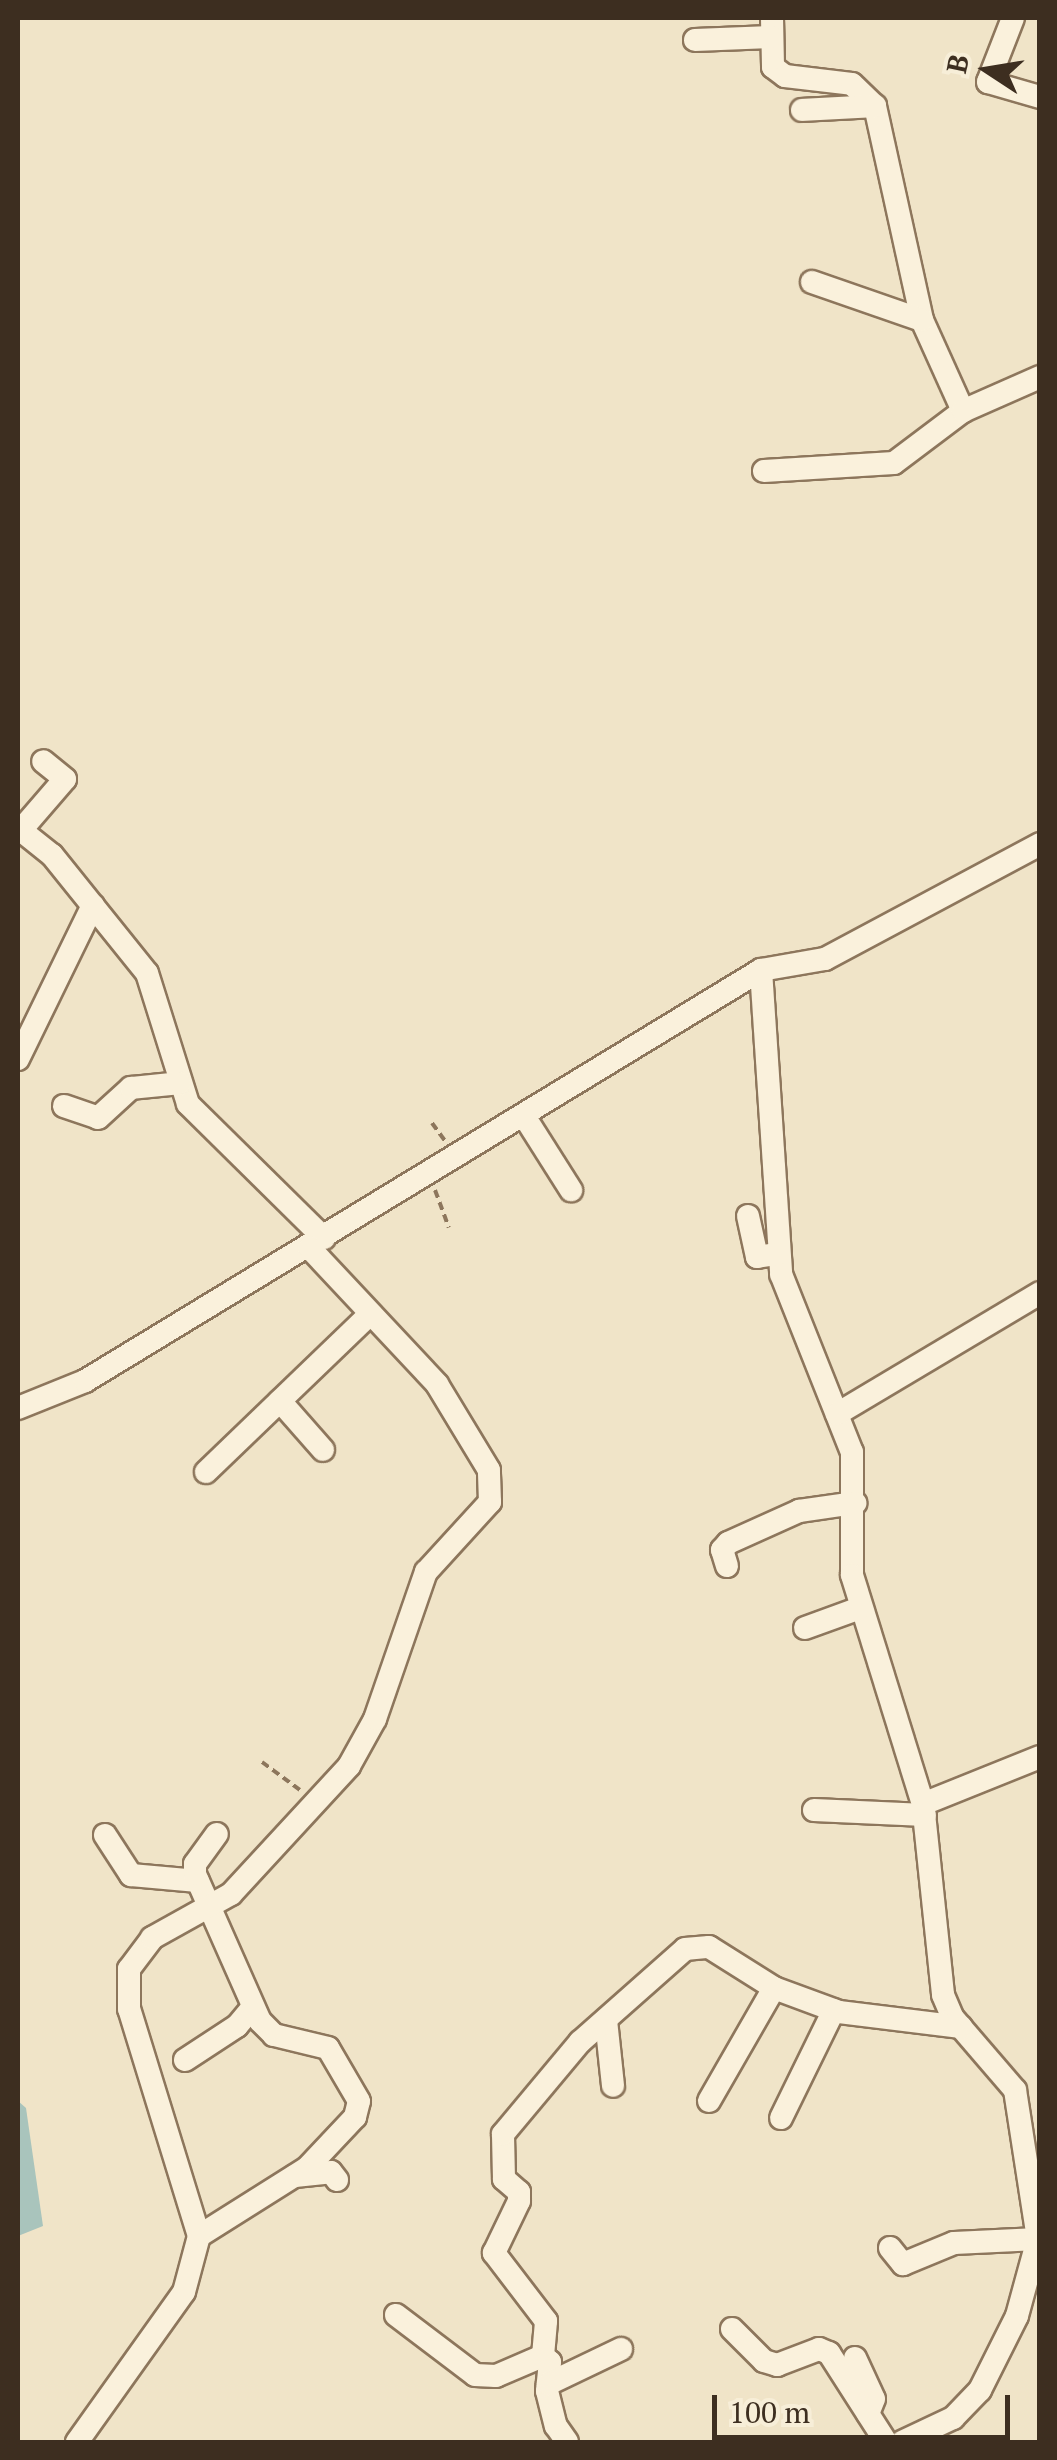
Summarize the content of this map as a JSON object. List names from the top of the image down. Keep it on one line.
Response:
{"scale_bar":"100 m","north":"left"}
